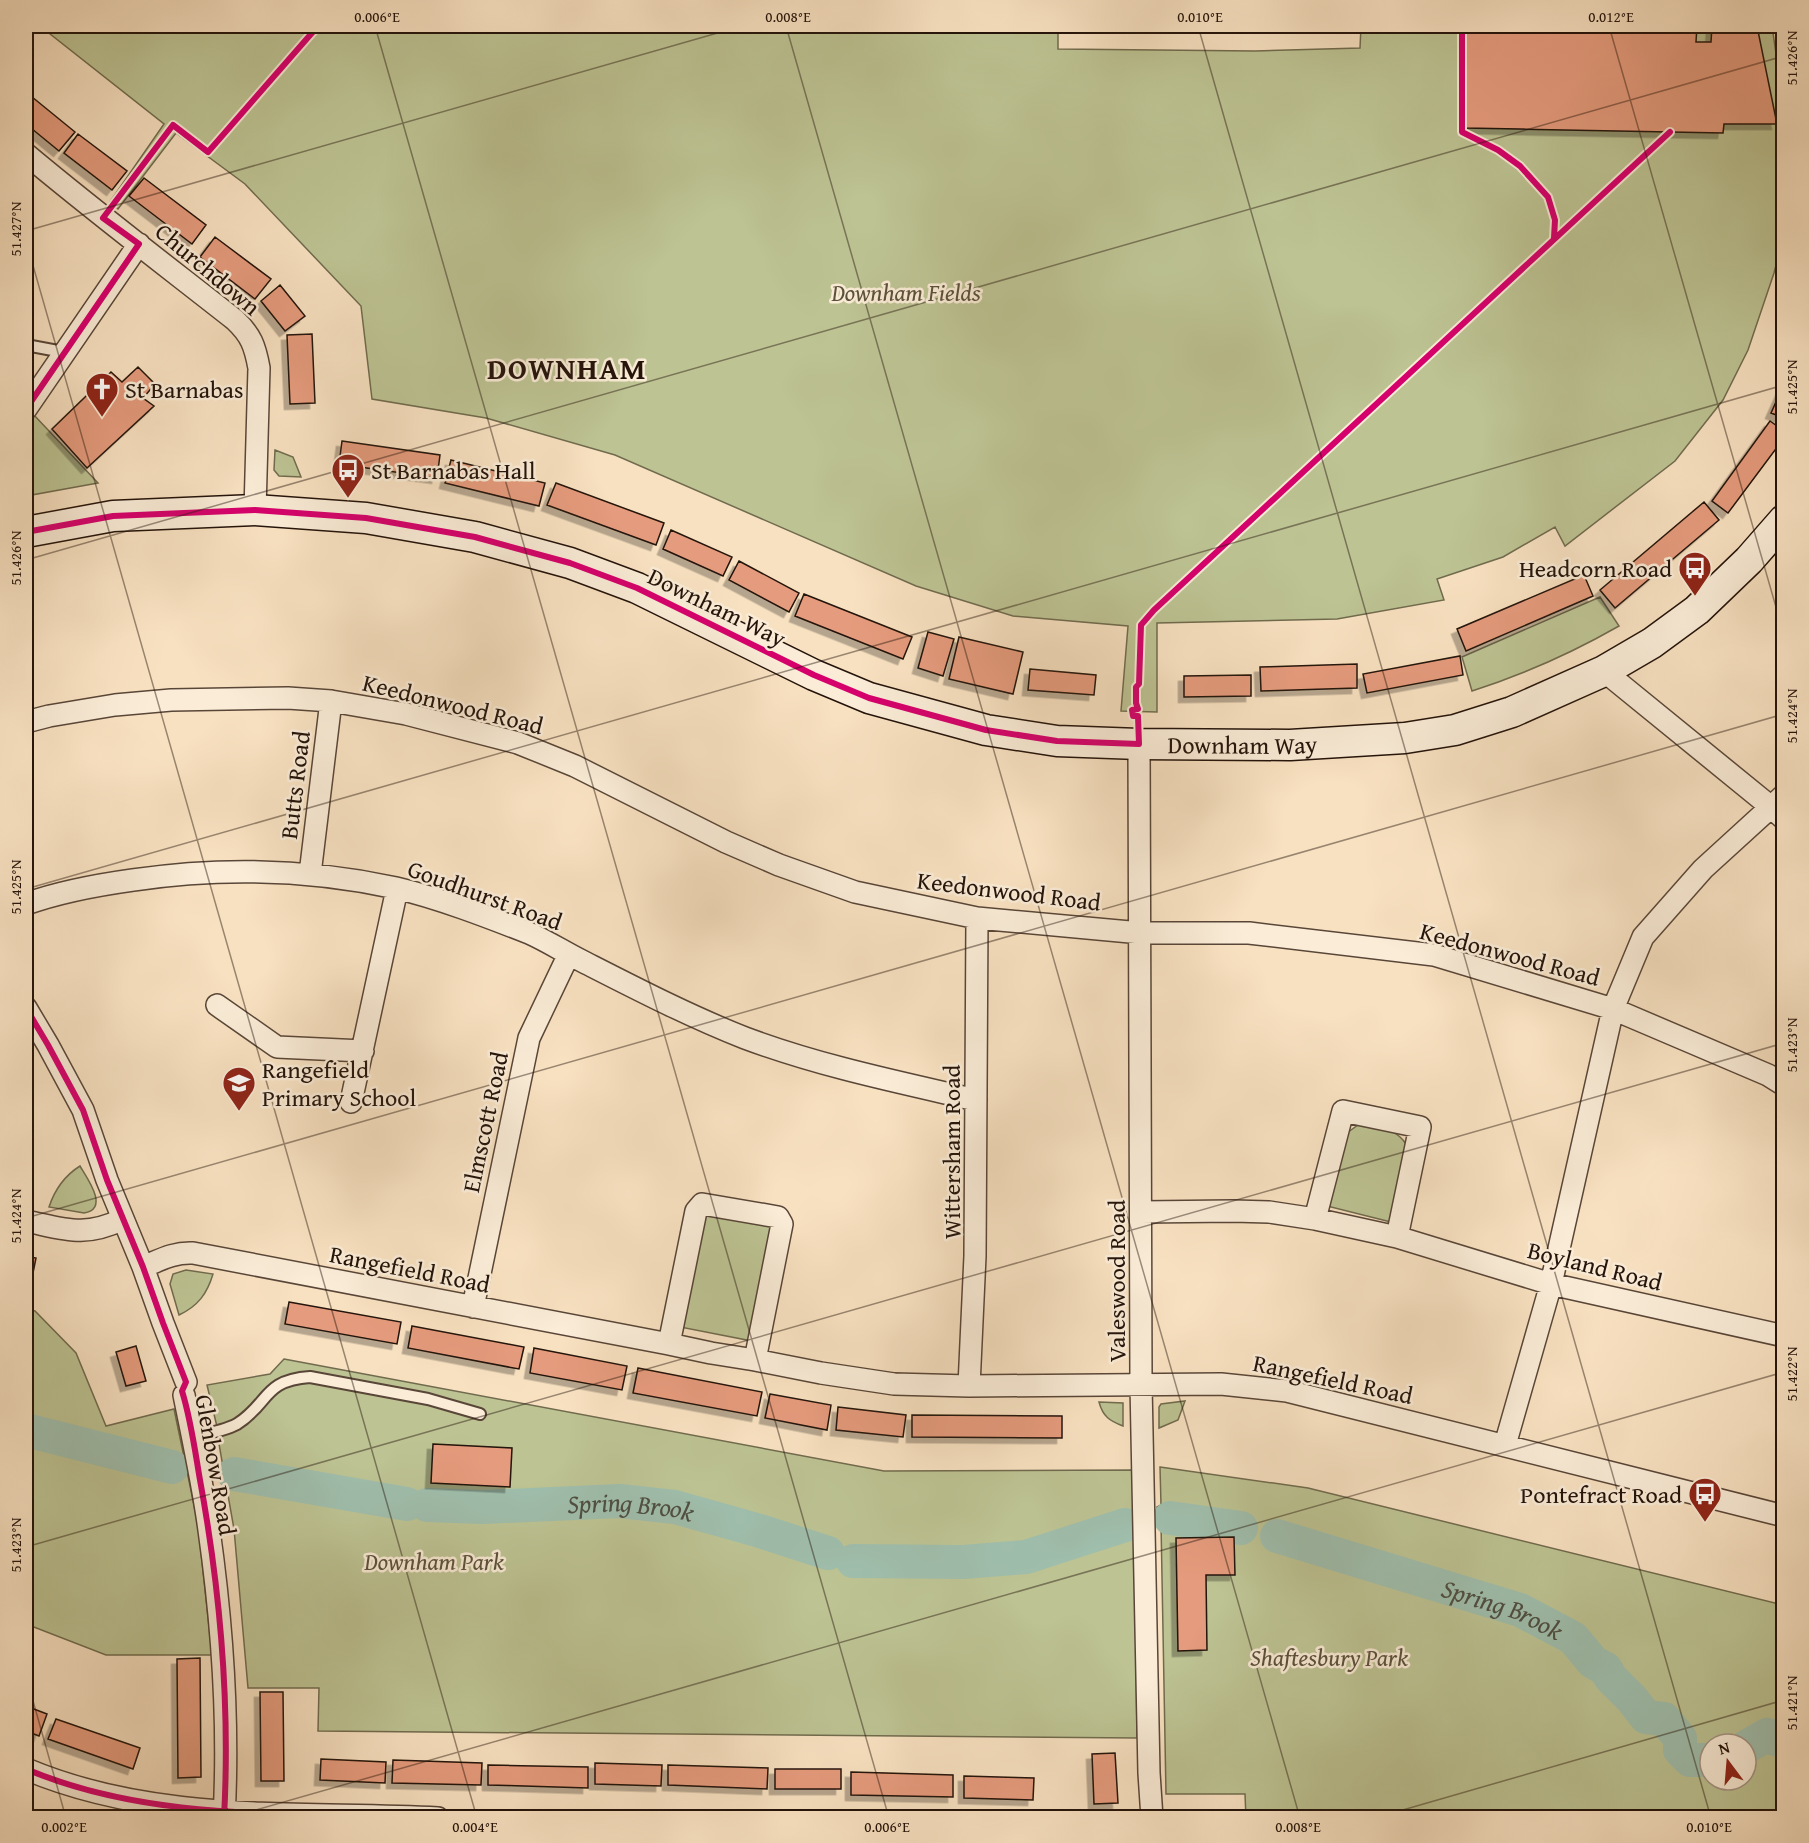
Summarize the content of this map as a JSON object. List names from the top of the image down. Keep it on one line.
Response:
{"streets":{"street":["Churchdown","Downham Way","Keedonwood Road","Butts Road","Goudhurst Road","Elmscott Road","Wittersham Road","Boyland Road","Rangefield Road","Valeswood Road","Glenbow Road"]},"crossings":[["Churchdown","Downham Way"],["Downham Way","Valeswood Road"],["Keedonwood Road","Butts Road"],["Keedonwood Road","Wittersham Road"],["Keedonwood Road","Valeswood Road"],["Butts Road","Goudhurst Road"],["Goudhurst Road","Elmscott Road"],["Goudhurst Road","Wittersham Road"],["Elmscott Road","Rangefield Road"],["Wittersham Road","Rangefield Road"],["Boyland Road","Valeswood Road"],["Rangefield Road","Valeswood Road"],["Rangefield Road","Glenbow Road"]],"districts":["DOWNHAM"],"water":["Spring Brook"],"parks":["Downham Fields","Downham Park","Shaftesbury Park"],"places":{"church":["St Barnabas"],"bus stop":["St Barnabas Hall","Headcorn Road","Pontefract Road"],"school or university":["Rangefield Primary School"]},"north":"top","coordinates":["0.006°E","0.008°E","0.010°E","0.012°E","51.426°N","51.427°N","51.425°N","51.424°N","51.423°N","51.422°N","51.421°N","0.002°E","0.004°E"]}
